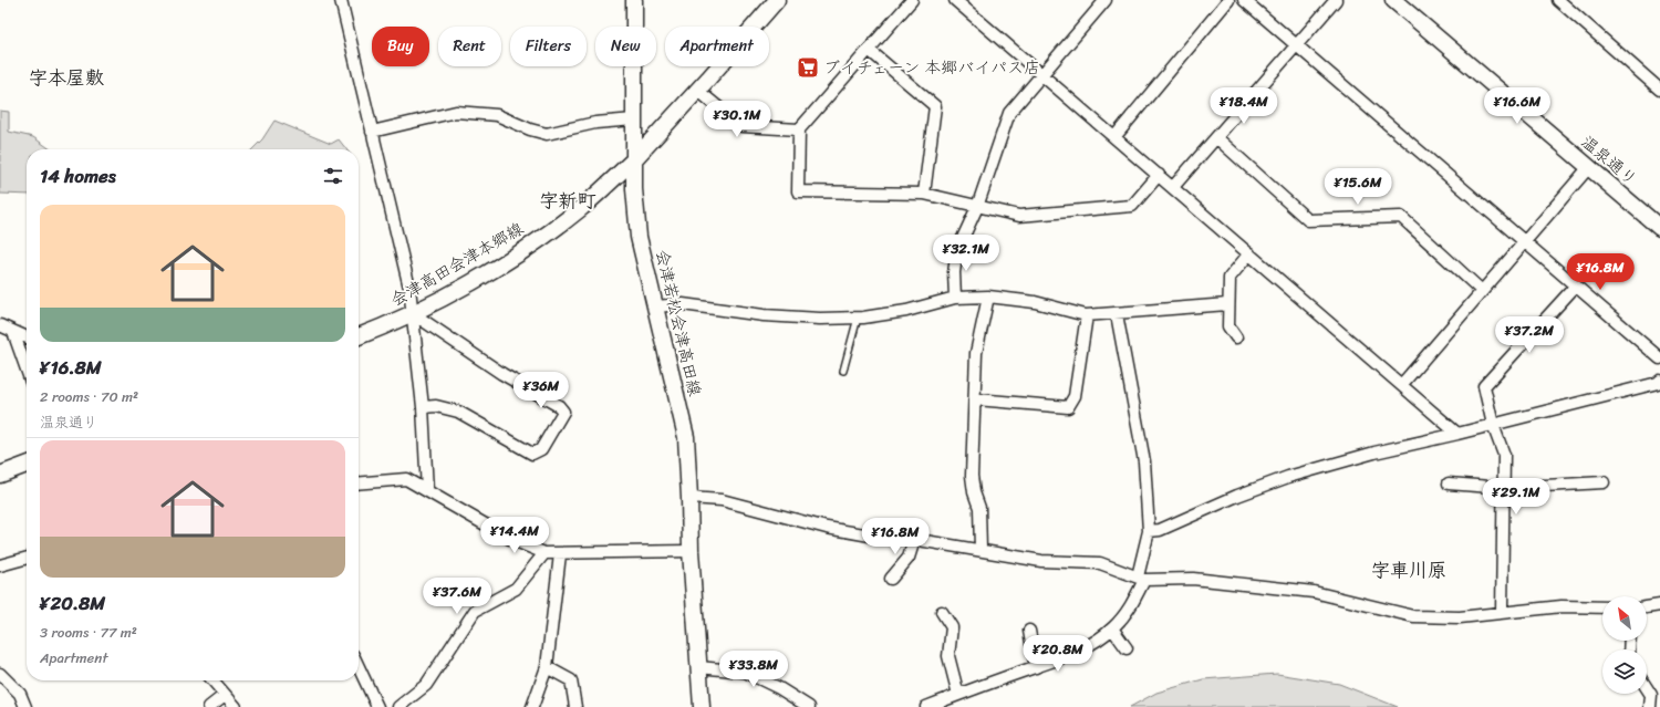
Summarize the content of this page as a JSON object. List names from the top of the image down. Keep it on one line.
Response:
{"streets":{"main road":["温泉通り","会津高田会津本郷線","会津若松会津高田線"]},"crossings":[["会津高田会津本郷線","会津若松会津高田線"]],"districts":["字本屋敷","字新町","字車川原"],"places":{"supermarket":["ブイチェーン 本郷バイパス店"]},"north":"top left","page":{"chip":["Buy","Rent","Filters","New","Apartment"],"price":["¥18.4M","¥16.6M","¥30.1M","¥15.6M","¥32.1M","¥16.8M","¥37.2M","¥36M","¥29.1M","¥14.4M","¥16.8M","¥37.6M","¥20.8M","¥33.8M"],"heading":"14 homes","list":[{"name":"¥16.8M","note":"2 rooms · 70 m² · 温泉通り"},{"name":"¥20.8M","note":"3 rooms · 77 m² · Apartment"}]}}
